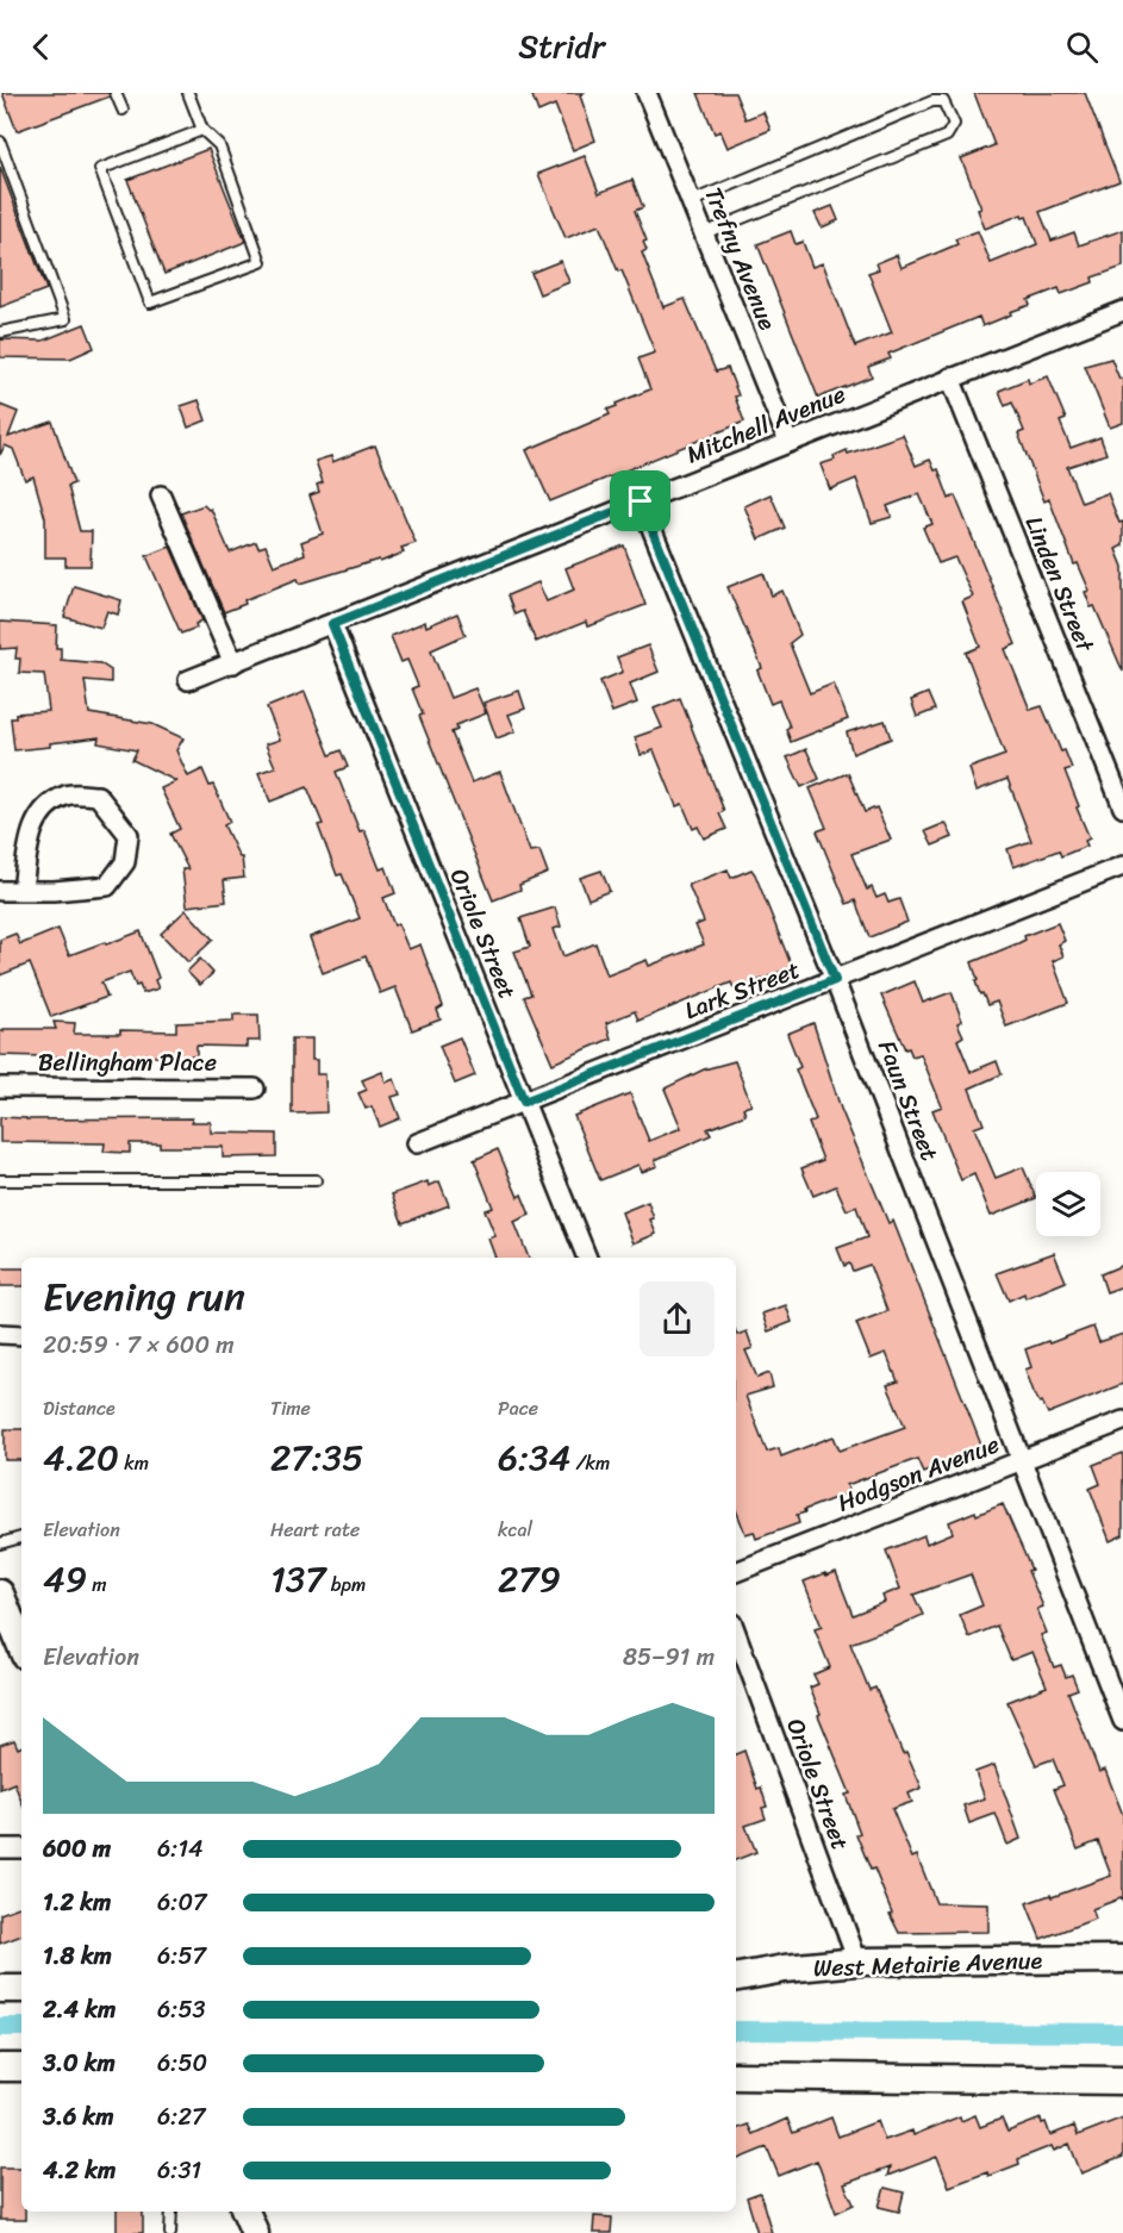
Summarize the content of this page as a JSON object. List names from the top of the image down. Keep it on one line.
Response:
{"streets":{"main road":["West Metairie Avenue"],"street":["Trefny Avenue","Mitchell Avenue","Linden Street","Oriole Street","Lark Street","Bellingham Place","Faun Street","Hodgson Avenue"]},"crossings":[["Trefny Avenue","Mitchell Avenue"],["Mitchell Avenue","Linden Street"],["Mitchell Avenue","Oriole Street"],["Mitchell Avenue","Faun Street"],["Oriole Street","Lark Street"],["Oriole Street","West Metairie Avenue"],["Lark Street","Faun Street"],["Faun Street","Hodgson Avenue"]],"page":{"header":"Stridr","heading":["Evening run","20:59 · 7 × 600 m"],"stats":[["Distance","4.20 km"],["Time","27:35"],["Pace","6:34 /km"],["Elevation","49 m"],["Heart rate","137 bpm"],["kcal","279"]],"chart":["Elevation","85–91 m"],"list":[{"name":"600 m","note":"6:14"},{"name":"1.2 km","note":"6:07"},{"name":"1.8 km","note":"6:57"},{"name":"2.4 km","note":"6:53"},{"name":"3.0 km","note":"6:50"},{"name":"3.6 km","note":"6:27"},{"name":"4.2 km","note":"6:31"}]}}
